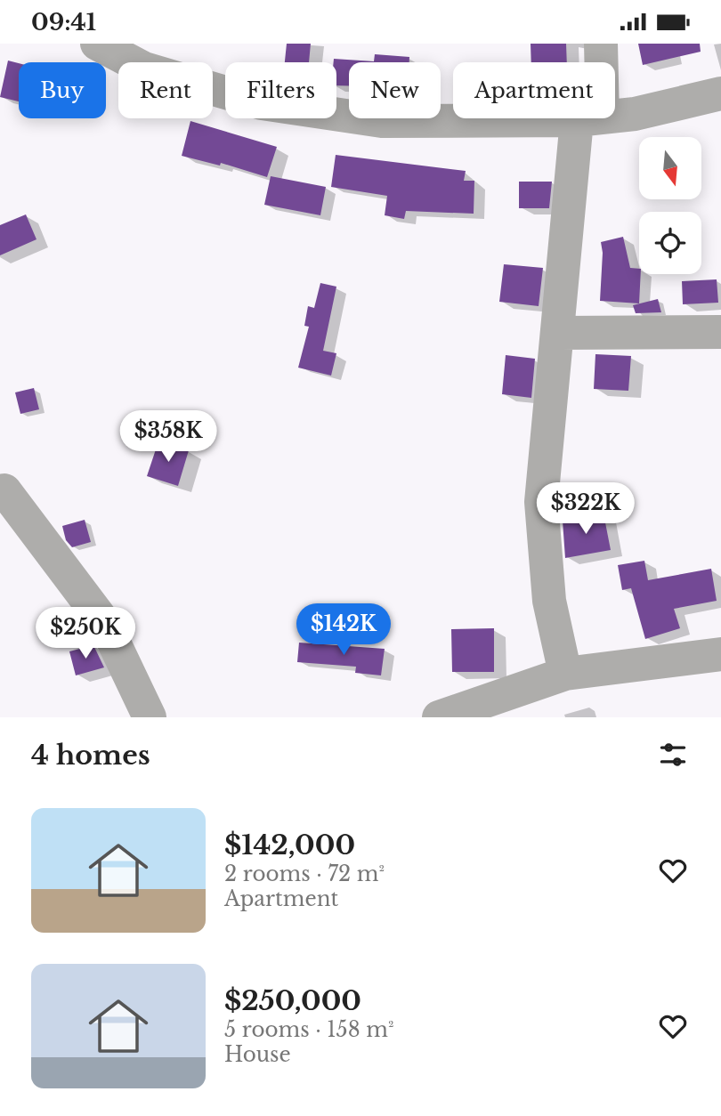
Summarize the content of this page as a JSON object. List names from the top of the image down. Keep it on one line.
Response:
{"north":"bottom","page":{"status":"09:41","chip":["Buy","Rent","Filters","New","Apartment"],"price":["$358K","$322K","$142K","$250K"],"heading":"4 homes","list":[{"name":"$142,000","note":"2 rooms · 72 m² · Apartment"},{"name":"$250,000","note":"5 rooms · 158 m² · House"}]}}
